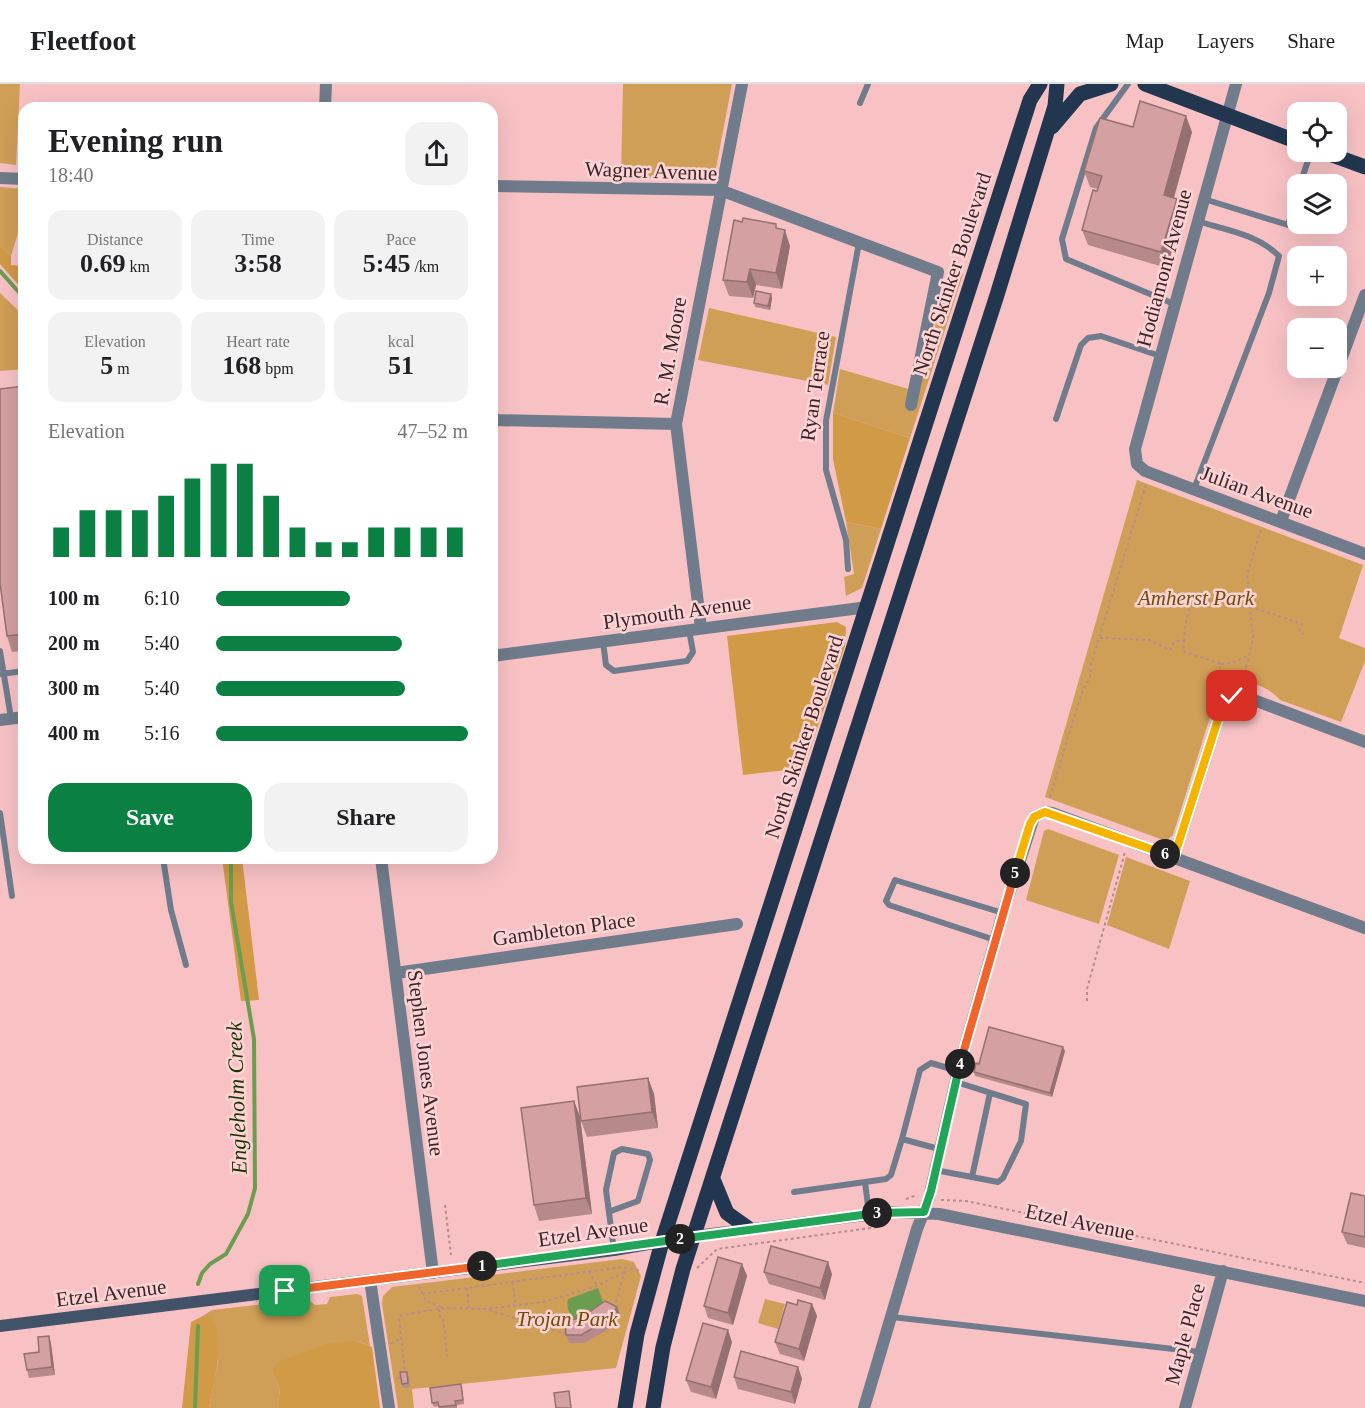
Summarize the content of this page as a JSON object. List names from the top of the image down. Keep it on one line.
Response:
{"streets":{"main road":["North Skinker Boulevard"],"street":["Wagner Avenue","Hodiamont Avenue","R. M. Moore","Julian Avenue","Plymouth Avenue","Gambleton Place","Stephen Jones Avenue","Etzel Avenue","Maple Place"],"lane":["Ryan Terrace"]},"crossings":[["Wagner Avenue","R. M. Moore"],["Wagner Avenue","Ryan Terrace"],["Hodiamont Avenue","Julian Avenue"],["North Skinker Boulevard","Plymouth Avenue"],["North Skinker Boulevard","Etzel Avenue"],["R. M. Moore","Plymouth Avenue"],["Gambleton Place","Stephen Jones Avenue"],["Stephen Jones Avenue","Etzel Avenue"],["Etzel Avenue","Maple Place"]],"water":["Engleholm Creek"],"parks":["Amherst Park","Trojan Park"],"page":{"header":"Fleetfoot","nav":["Map","Layers","Share"],"map_buttons":["+","−"],"heading":["Evening run","18:40"],"stats":[["Distance","0.69 km"],["Time","3:58"],["Pace","5:45 /km"],["Elevation","5 m"],["Heart rate","168 bpm"],["kcal","51"]],"chart":["Elevation","47–52 m"],"list":[{"name":"100 m","note":"6:10"},{"name":"200 m","note":"5:40"},{"name":"300 m","note":"5:40"},{"name":"400 m","note":"5:16"}],"buttons":["Save","Share"],"pins":["6","5","4","3","2","1"]}}
